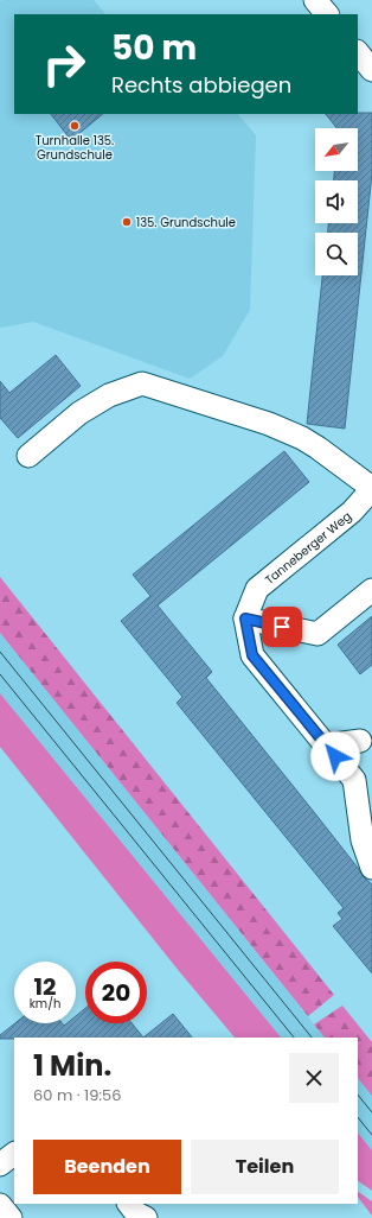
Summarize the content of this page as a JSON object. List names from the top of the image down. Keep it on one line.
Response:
{"streets":{"street":["Tanneberger Weg"]},"places":["Turnhalle 135. Grundschule","135. Grundschule"],"north":"bottom left","page":{"turn":["50 m","Rechts abbiegen"],"speed":"12 km/h","limit":"20","heading":["1 Min.","60 m · 19:56"],"buttons":["Beenden","Teilen"]}}
